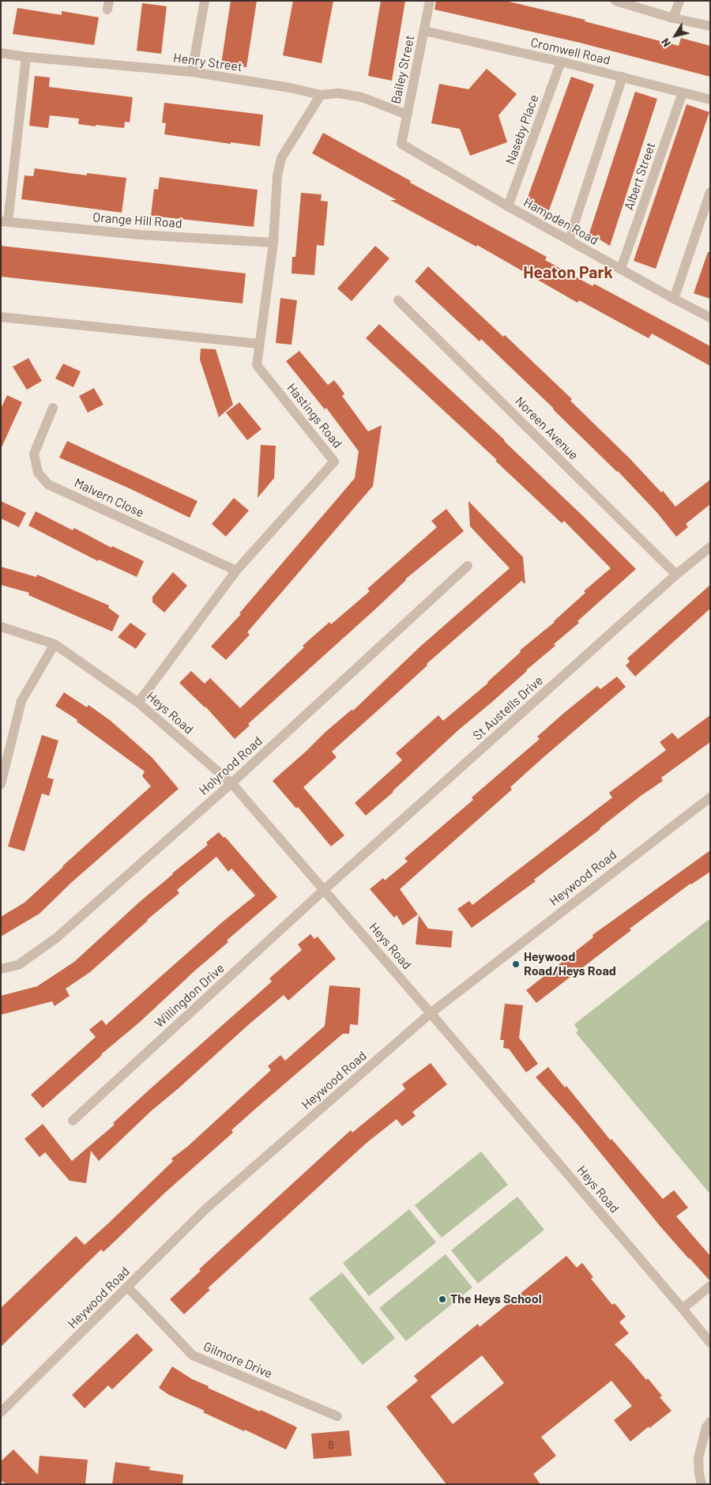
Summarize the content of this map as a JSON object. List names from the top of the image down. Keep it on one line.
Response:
{"streets":{"street":["Cromwell Road","Henry Street","Bailey Street","Naseby Place","Albert Street","Orange Hill Road","Hampden Road","Hastings Road","Noreen Avenue","Malvern Close","St Austells Drive","Heys Road","Holyrood Road","Heywood Road","Willingdon Drive","Gilmore Drive"]},"crossings":[["Cromwell Road","Bailey Street"],["Cromwell Road","Naseby Place"],["Cromwell Road","Albert Street"],["Henry Street","Bailey Street"],["Henry Street","Hastings Road"],["Bailey Street","Hampden Road"],["Naseby Place","Hampden Road"],["Albert Street","Hampden Road"],["Orange Hill Road","Hastings Road"],["Hastings Road","Malvern Close"],["Hastings Road","Heys Road"],["Noreen Avenue","St Austells Drive"],["St Austells Drive","Heys Road"],["St Austells Drive","Willingdon Drive"],["Heys Road","Holyrood Road"],["Heys Road","Heywood Road"],["Heys Road","Willingdon Drive"],["Heywood Road","Gilmore Drive"]],"districts":["Heaton Park"],"places":["Heywood Road/Heys Road","The Heys School"],"house_numbers":["8"],"north":"bottom left"}
